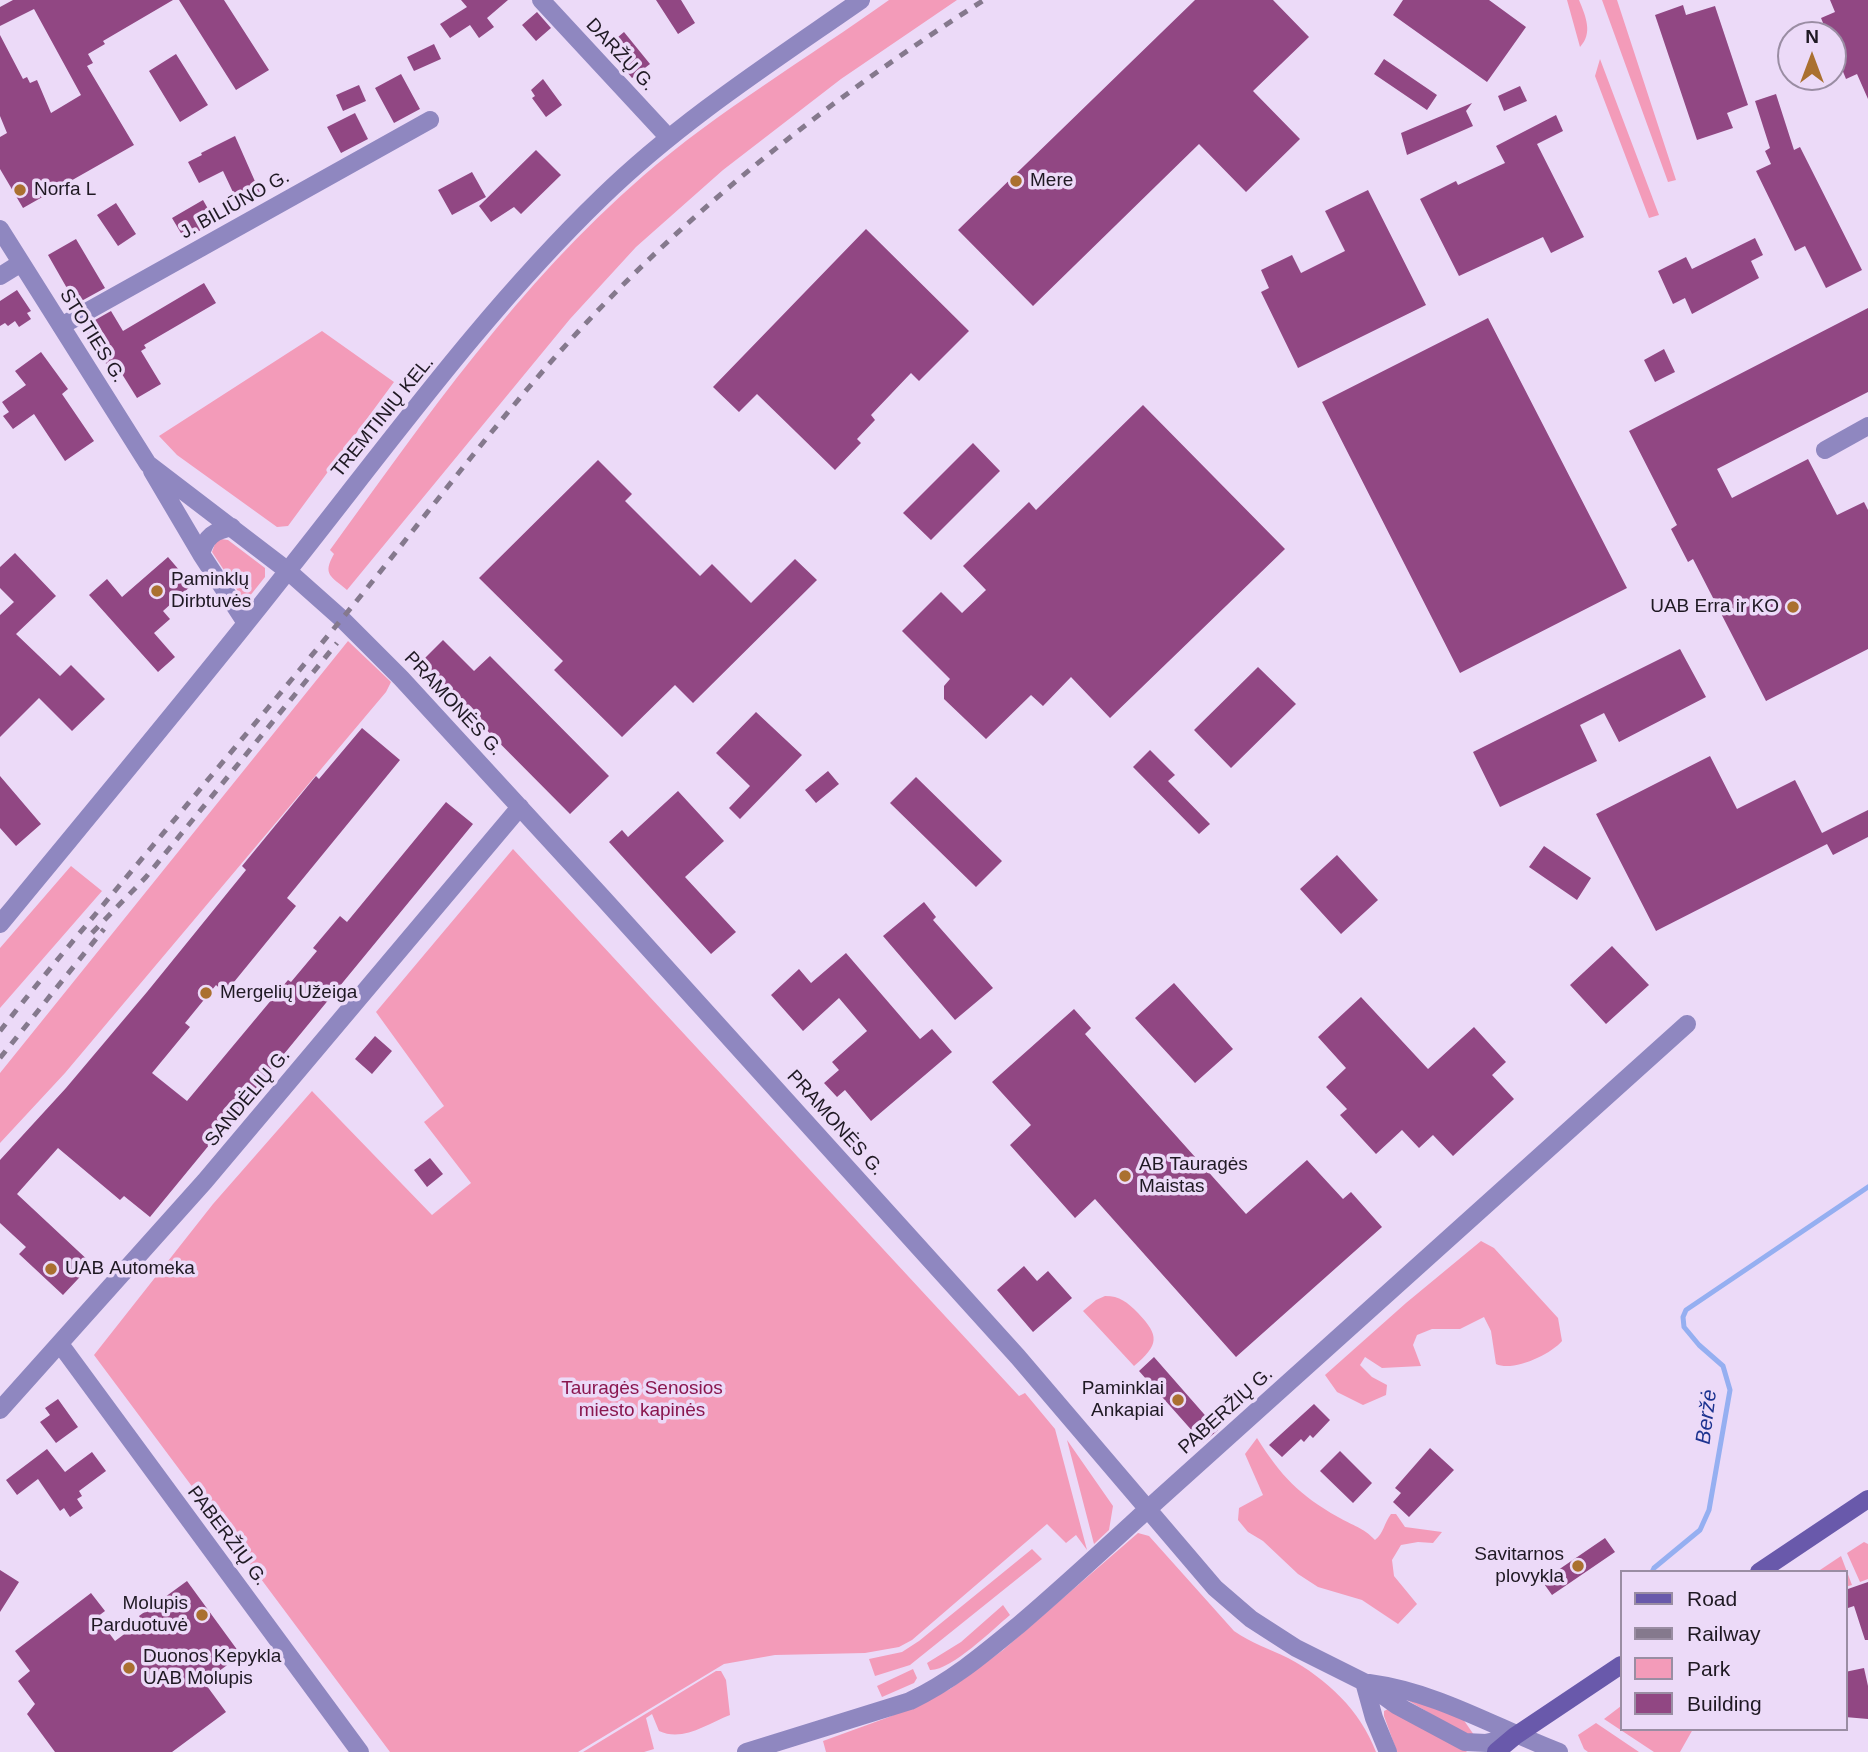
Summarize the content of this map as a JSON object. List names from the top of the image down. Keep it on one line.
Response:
{"streets":{"main road":["PRAMONĖS G."],"street":["DARŽŲ G.","J. BILIŪNO G.","STOTIES G.","TREMTINIŲ KEL.","SANDĖLIŲ G.","PABERŽIŲ G."]},"crossings":[["DARŽŲ G.","TREMTINIŲ KEL."],["J. BILIŪNO G.","STOTIES G."],["STOTIES G.","TREMTINIŲ KEL."],["STOTIES G.","PRAMONĖS G."],["TREMTINIŲ KEL.","PRAMONĖS G."],["PRAMONĖS G.","SANDĖLIŲ G."],["PRAMONĖS G.","PABERŽIŲ G."],["SANDĖLIŲ G.","PABERŽIŲ G."]],"water":["Beržė"],"parks":["Tauragės Senosios miesto kapinės"],"places":["Mere","Norfa L","Paminklų Dirbtuvės","UAB Erra ir KO","Mergelių Užeiga","AB Tauragės Maistas","UAB Automeka","Paminklai Ankapiai","Savitarnos plovykla","Molupis Parduotuvė","Duonos Kepykla UAB Molupis"],"legend":["Road","Railway","Park","Building"],"north":"top"}
